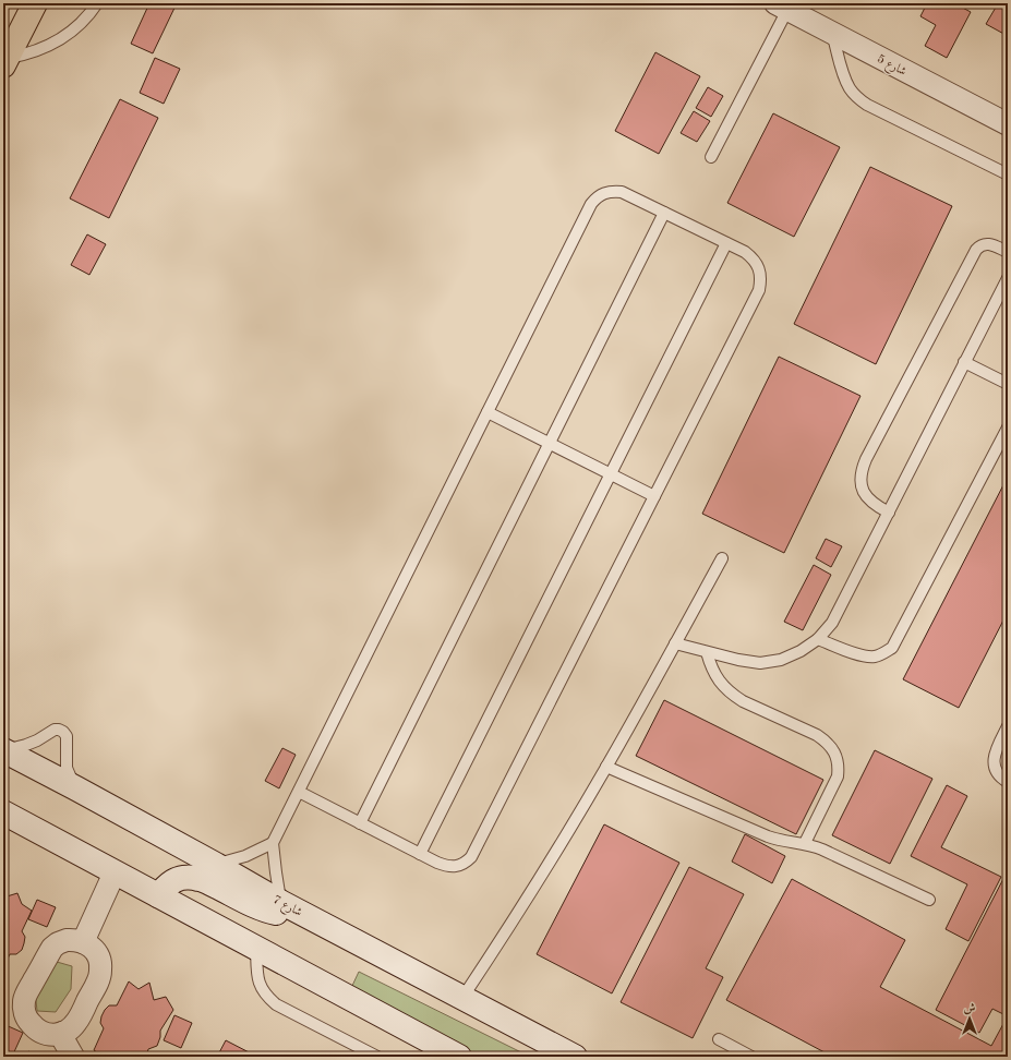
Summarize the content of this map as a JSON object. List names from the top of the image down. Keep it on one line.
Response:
{"streets":{"main road":["شارع 7"],"street":["شارع 5"]},"north":"top"}
